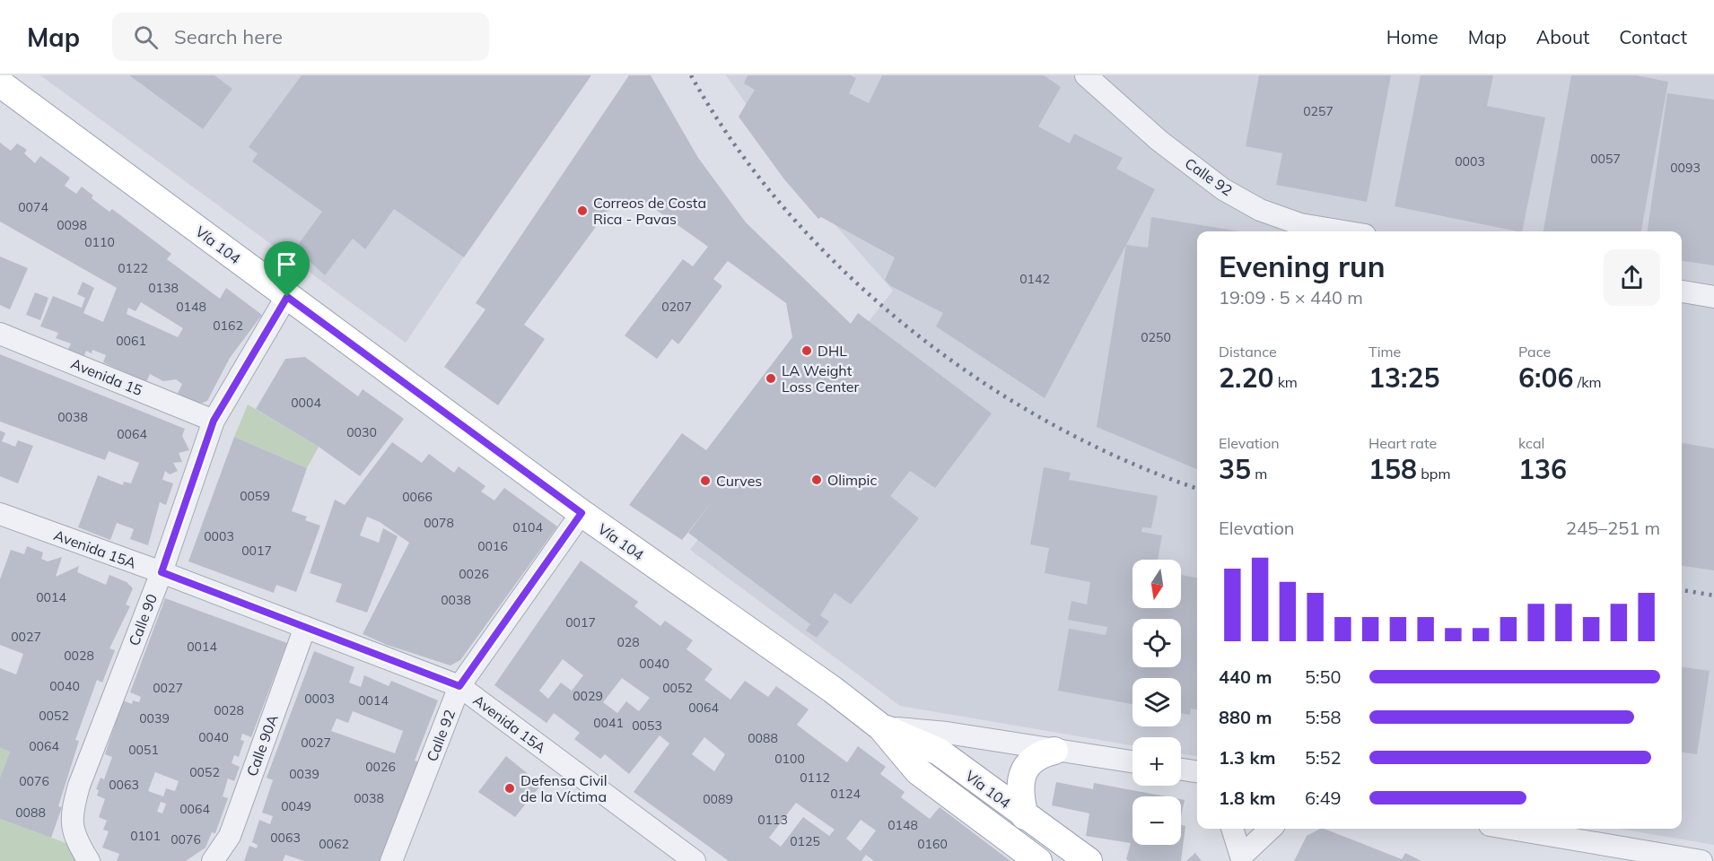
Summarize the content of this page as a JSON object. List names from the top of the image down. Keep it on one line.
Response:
{"streets":{"main road":["Vía 104"],"street":["Calle 92","Avenida 15","Avenida 15A","Calle 90","Calle 90A"]},"crossings":[["Calle 92","Vía 104"],["Calle 92","Avenida 15A"],["Vía 104","Calle 90"],["Avenida 15","Calle 90"],["Avenida 15A","Calle 90"],["Avenida 15A","Calle 90A"]],"places":["Correos de Costa Rica - Pavas","DHL","LA Weight Loss Center","Olimpic","Curves","Defensa Civil de la Víctima"],"house_numbers":["0257","0057","0003","0093","0074","0098","0110","0122","0142","0138","0148","0207","0162","0250","0061","0004","0038","0030","0064","0059","0066","0078","0104","0003","0016","0017","0026","0014","0038","0017","0027","028","0014","0028","0040","0040","0027","0052","0029","0003","0014","0064","0028","0052","0039","0041","0053","0040","0088","0027","0064","0051","0100","0026","0052","0039","0112","0076","0063","0124","0038","0089","0049","0064","0088","0113","0148","0101","0063","0076","0125","0062","0160"],"north":"bottom","page":{"header":"Map","search":"Search here","nav":["Home","Map","About","Contact"],"heading":["Evening run","19:09 · 5 × 440 m"],"stats":[["Distance","2.20 km"],["Time","13:25"],["Pace","6:06 /km"],["Elevation","35 m"],["Heart rate","158 bpm"],["kcal","136"]],"chart":["Elevation","245–251 m"],"map_buttons":["+","−"],"list":[{"name":"440 m","note":"5:50"},{"name":"880 m","note":"5:58"},{"name":"1.3 km","note":"5:52"},{"name":"1.8 km","note":"6:49"}]}}
